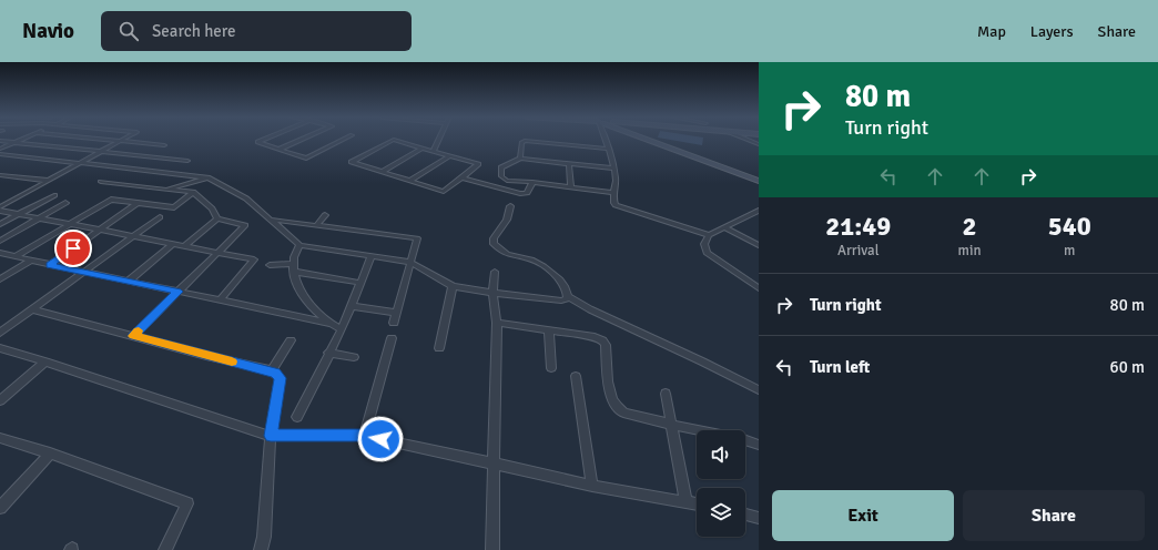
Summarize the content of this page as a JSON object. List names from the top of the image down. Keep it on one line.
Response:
{"page":{"header":"Navio","search":"Search here","nav":["Map","Layers","Share"],"turn":["80 m","Turn right"],"eta":["21:49","Arrival","2","min","540","m"],"list":[{"name":"Turn right","value":"80 m"},{"name":"Turn left","value":"60 m"}],"buttons":["Exit","Share"]}}
